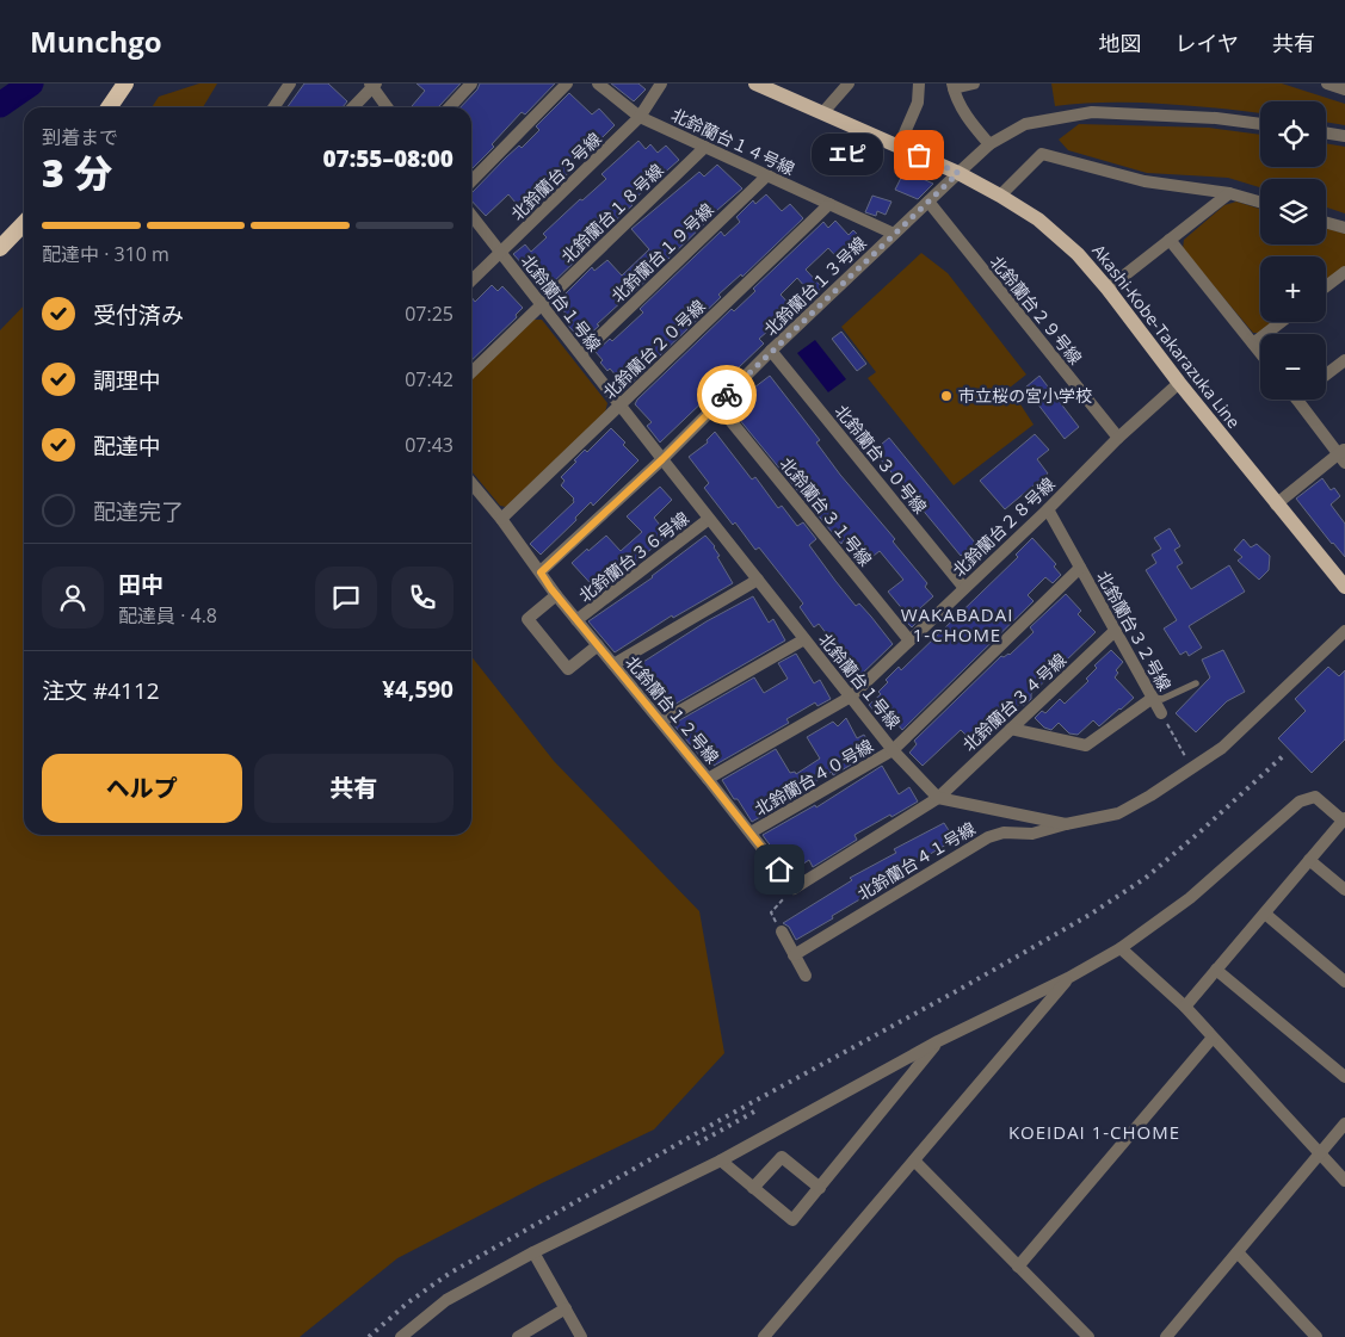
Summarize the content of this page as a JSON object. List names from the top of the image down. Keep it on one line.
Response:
{"streets":{"main road":["Akashi-Kobe-Takarazuka Line"],"street":["北鈴蘭台１４号線","北鈴蘭台３号線","北鈴蘭台１８号線","北鈴蘭台１９号線","北鈴蘭台１３号線","北鈴蘭台１号線","北鈴蘭台２９号線","北鈴蘭台２０号線","北鈴蘭台３０号線","北鈴蘭台３１号線","北鈴蘭台２８号線","北鈴蘭台３６号線","北鈴蘭台３２号線","北鈴蘭台３４号線","北鈴蘭台１２号線","北鈴蘭台４０号線","北鈴蘭台４１号線"]},"crossings":[["北鈴蘭台１４号線","北鈴蘭台３号線"],["北鈴蘭台１４号線","北鈴蘭台１８号線"],["北鈴蘭台１４号線","北鈴蘭台１９号線"],["北鈴蘭台１４号線","北鈴蘭台１３号線"],["北鈴蘭台１４号線","北鈴蘭台２０号線"],["北鈴蘭台３号線","北鈴蘭台１号線"],["北鈴蘭台１８号線","北鈴蘭台１号線"],["北鈴蘭台１９号線","北鈴蘭台１号線"],["北鈴蘭台１３号線","北鈴蘭台１号線"],["北鈴蘭台１３号線","北鈴蘭台２９号線"],["北鈴蘭台１３号線","Akashi-Kobe-Takarazuka Line"],["北鈴蘭台１３号線","北鈴蘭台３０号線"],["北鈴蘭台１３号線","北鈴蘭台３１号線"],["北鈴蘭台１３号線","北鈴蘭台１２号線"],["北鈴蘭台１号線","北鈴蘭台２０号線"],["北鈴蘭台１号線","北鈴蘭台２８号線"],["北鈴蘭台１号線","北鈴蘭台３６号線"],["北鈴蘭台１号線","北鈴蘭台３４号線"],["北鈴蘭台１号線","北鈴蘭台４０号線"],["北鈴蘭台２９号線","北鈴蘭台２８号線"],["Akashi-Kobe-Takarazuka Line","北鈴蘭台２８号線"],["北鈴蘭台２０号線","北鈴蘭台１２号線"],["北鈴蘭台３０号線","北鈴蘭台２８号線"],["北鈴蘭台３１号線","北鈴蘭台２８号線"],["北鈴蘭台２８号線","北鈴蘭台３２号線"],["北鈴蘭台２８号線","北鈴蘭台１２号線"],["北鈴蘭台３６号線","北鈴蘭台１２号線"],["北鈴蘭台３２号線","北鈴蘭台３４号線"],["北鈴蘭台３２号線","北鈴蘭台４０号線"],["北鈴蘭台１２号線","北鈴蘭台４０号線"]],"districts":["WAKABADAI 1-CHOME","KOEIDAI 1-CHOME"],"places":["エピ","市立桜の宮小学校"],"page":{"header":"Munchgo","nav":["地図","レイヤ","共有"],"map_buttons":["+","−"],"heading":["3 分","到着まで","07:55–08:00"],"panel":["田中","配達員 · 4.8","注文 #4112","¥4,590"],"bubble":"エピ","bar":"配達中 · 310 m","list":[["受付済み","07:25"],["調理中","07:42"],["配達中","07:43"],"配達完了"],"buttons":["ヘルプ","共有"]}}
